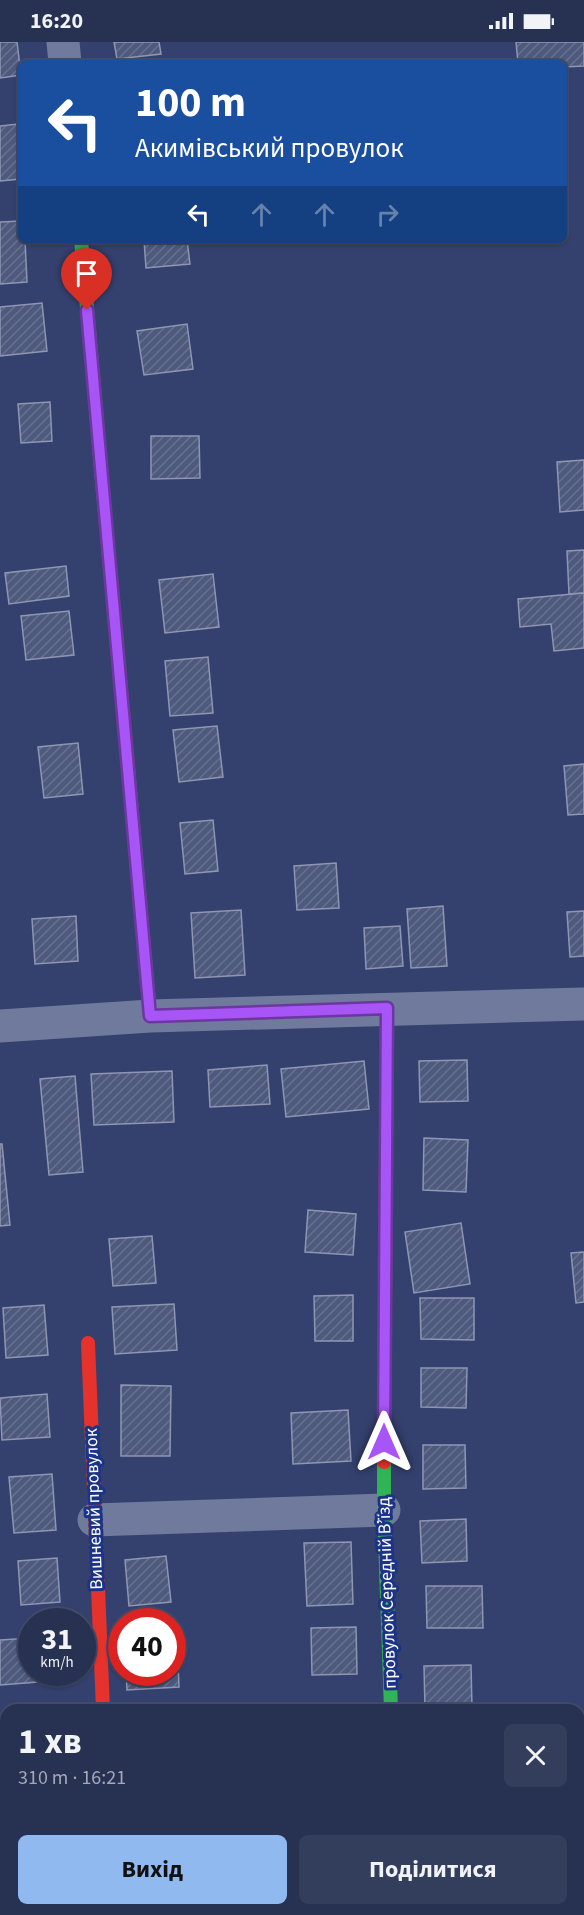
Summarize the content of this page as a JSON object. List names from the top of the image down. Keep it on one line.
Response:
{"streets":{"street":["Вишневий провулок","провулок Середній Вʼїзд"]},"page":{"status":"16:20","turn":["100 m","Акимівський провулок"],"speed":"31 km/h","limit":"40","heading":["1 хв","310 m · 16:21"],"buttons":["Вихід","Поділитися"]}}
